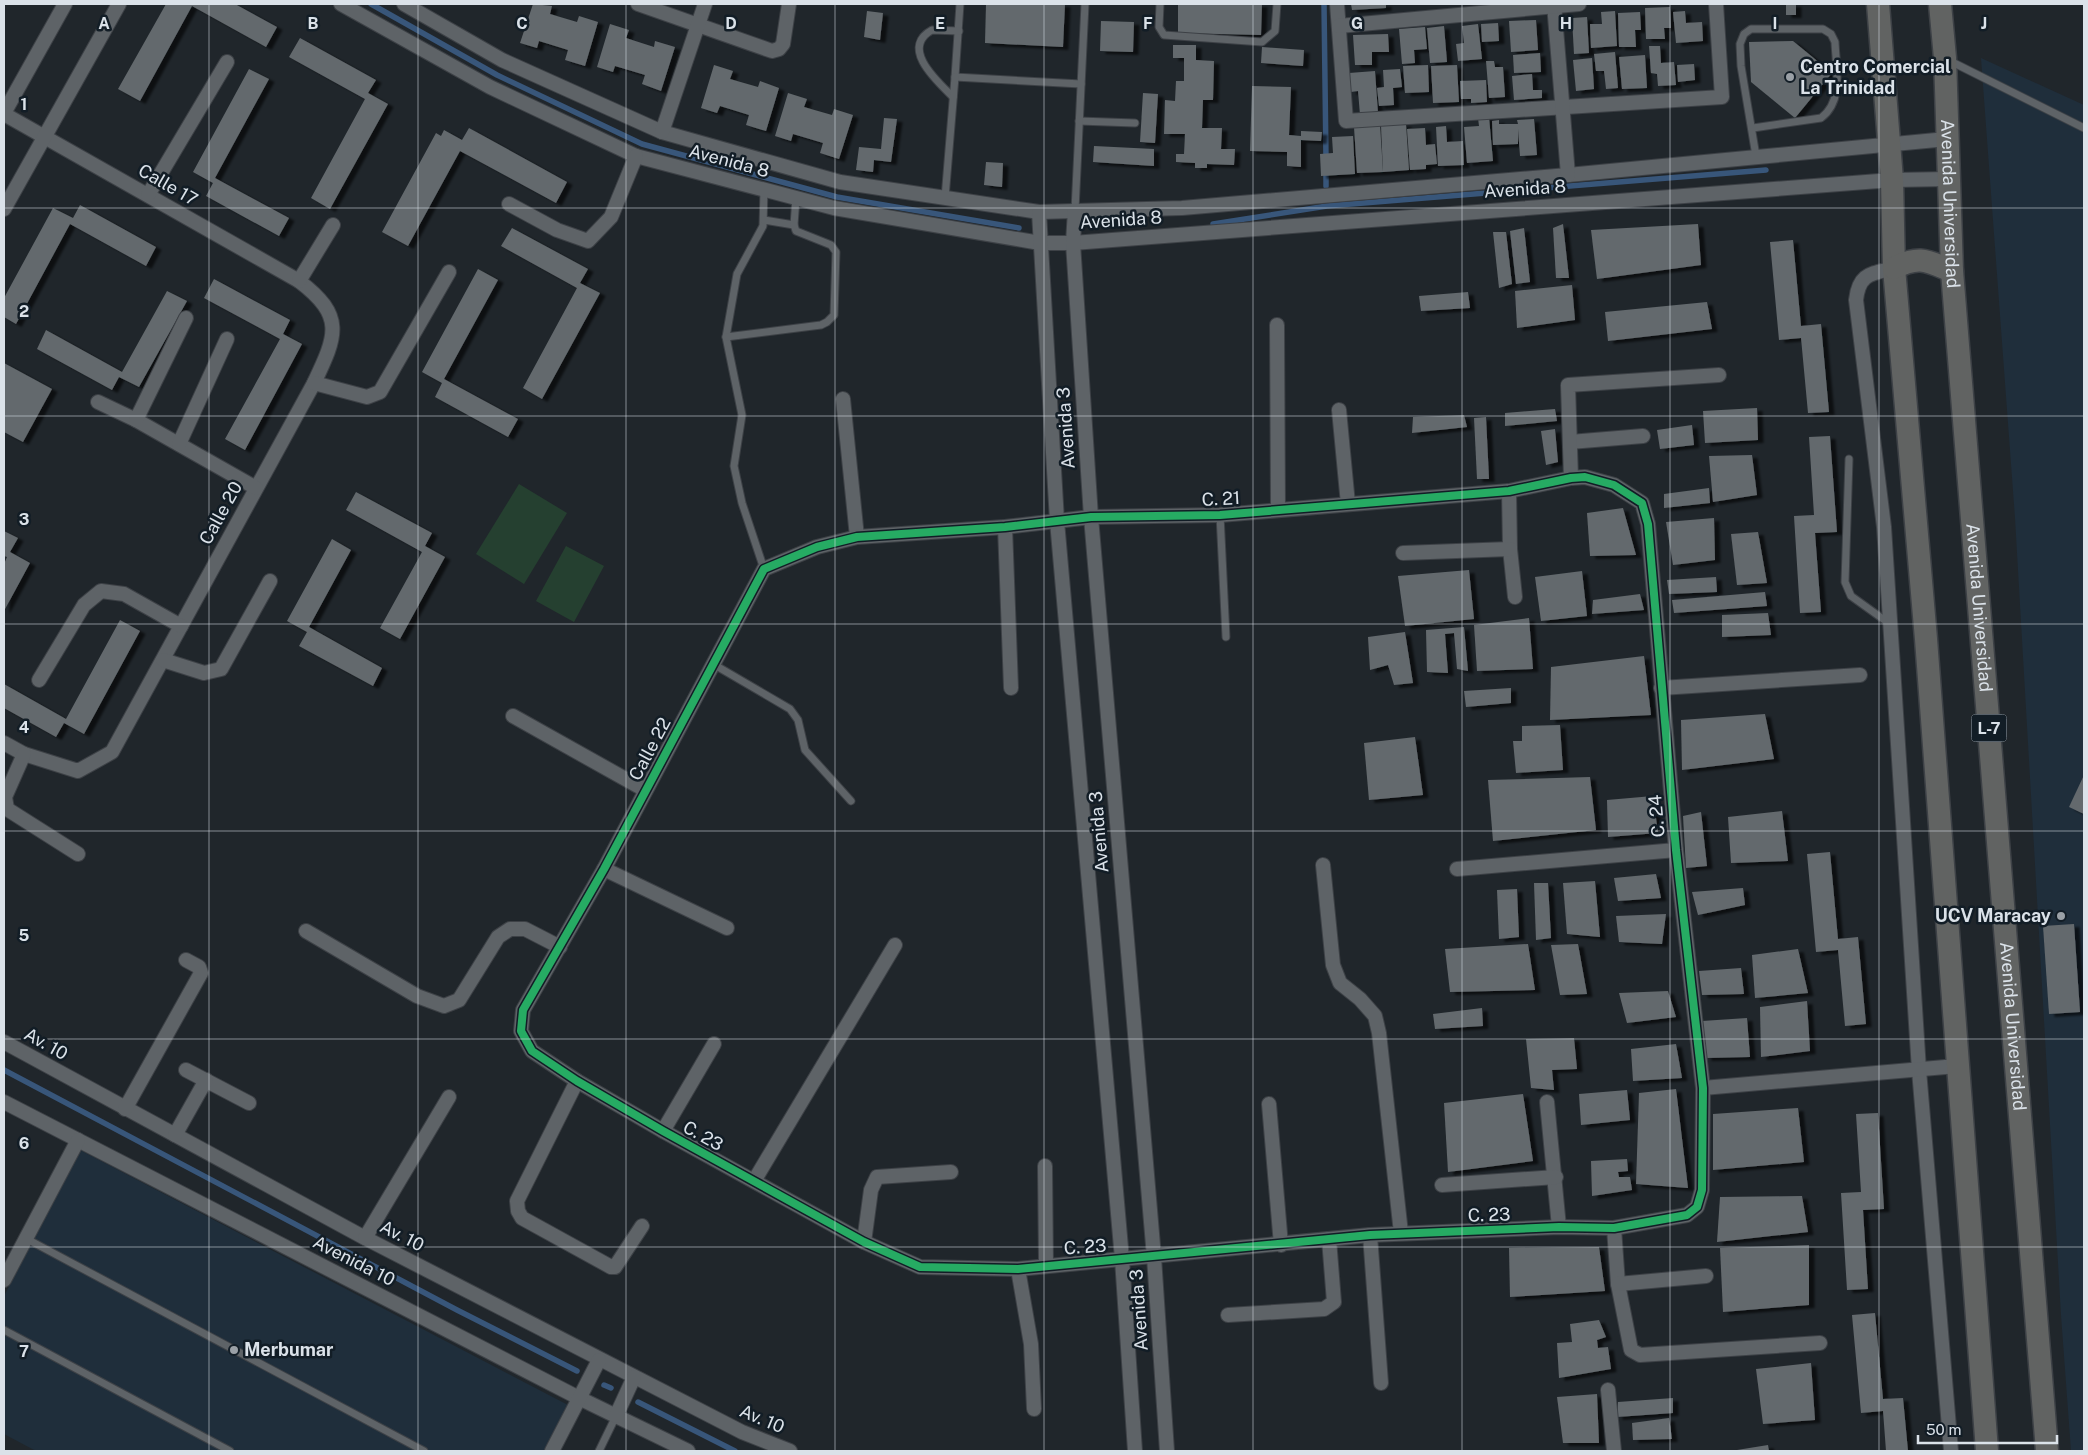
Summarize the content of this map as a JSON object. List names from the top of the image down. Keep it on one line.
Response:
{"streets":{"main road":["Avenida Universidad","L-7"],"street":["Avenida 8","Calle 17","Avenida 3","C. 21","Calle 20","Calle 22","C. 24","Av. 10","C. 23","Avenida 10"]},"crossings":[["Avenida 8","Avenida Universidad"],["Avenida 8","Avenida 3"],["Calle 17","Calle 20"],["Avenida 3","C. 21"],["Avenida 3","C. 23"],["C. 21","C. 24"],["Calle 22","C. 23"],["C. 24","C. 23"]],"places":["Centro Comercial La Trinidad","UCV Maracay","Merbumar"],"scale_bar":"50 m","grid":{"columns":["A","B","C","D","E","F","G","H","I","J"],"rows":["1","2","3","4","5","6","7"]}}
